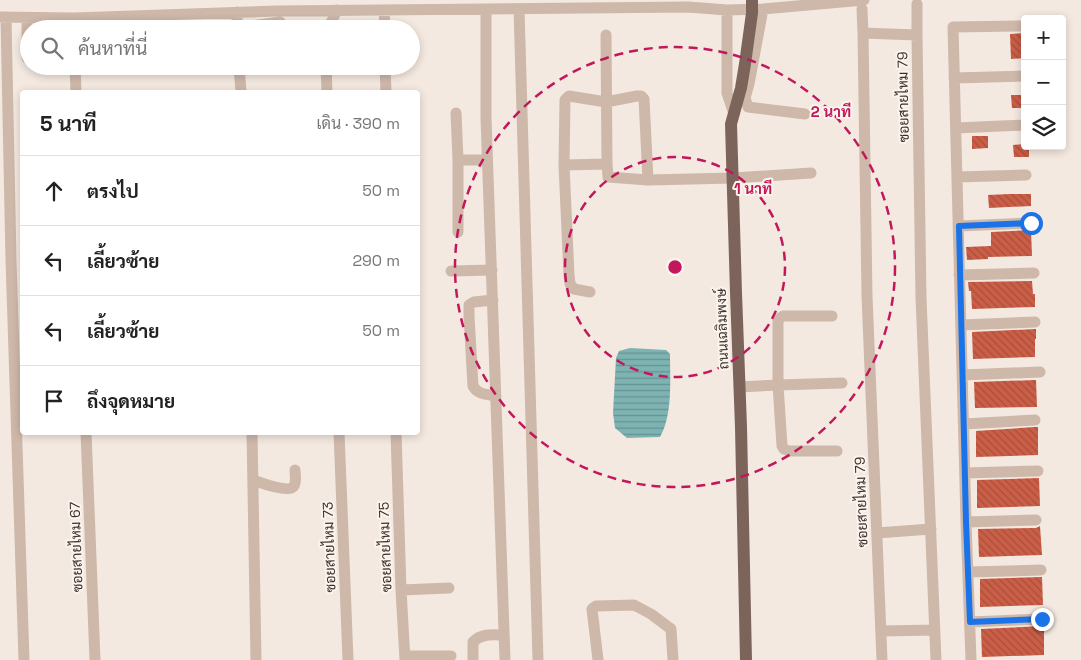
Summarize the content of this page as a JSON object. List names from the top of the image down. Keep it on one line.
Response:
{"streets":{"main road":["ถนนเฉลิมพงษ์"],"street":["ซอยสายไหม 79","ซอยสายไหม 67","ซอยสายไหม 73","ซอยสายไหม 75"]},"page":{"map_buttons":["+","−"],"search":"ค้นหาที่นี่","heading":["5 นาที","เดิน · 390 m"],"list":[["ตรงไป","50 m"],["เลี้ยวซ้าย","290 m"],["เลี้ยวซ้าย","50 m"],"ถึงจุดหมาย"]},"rings":["2 นาที","1 นาที"]}
